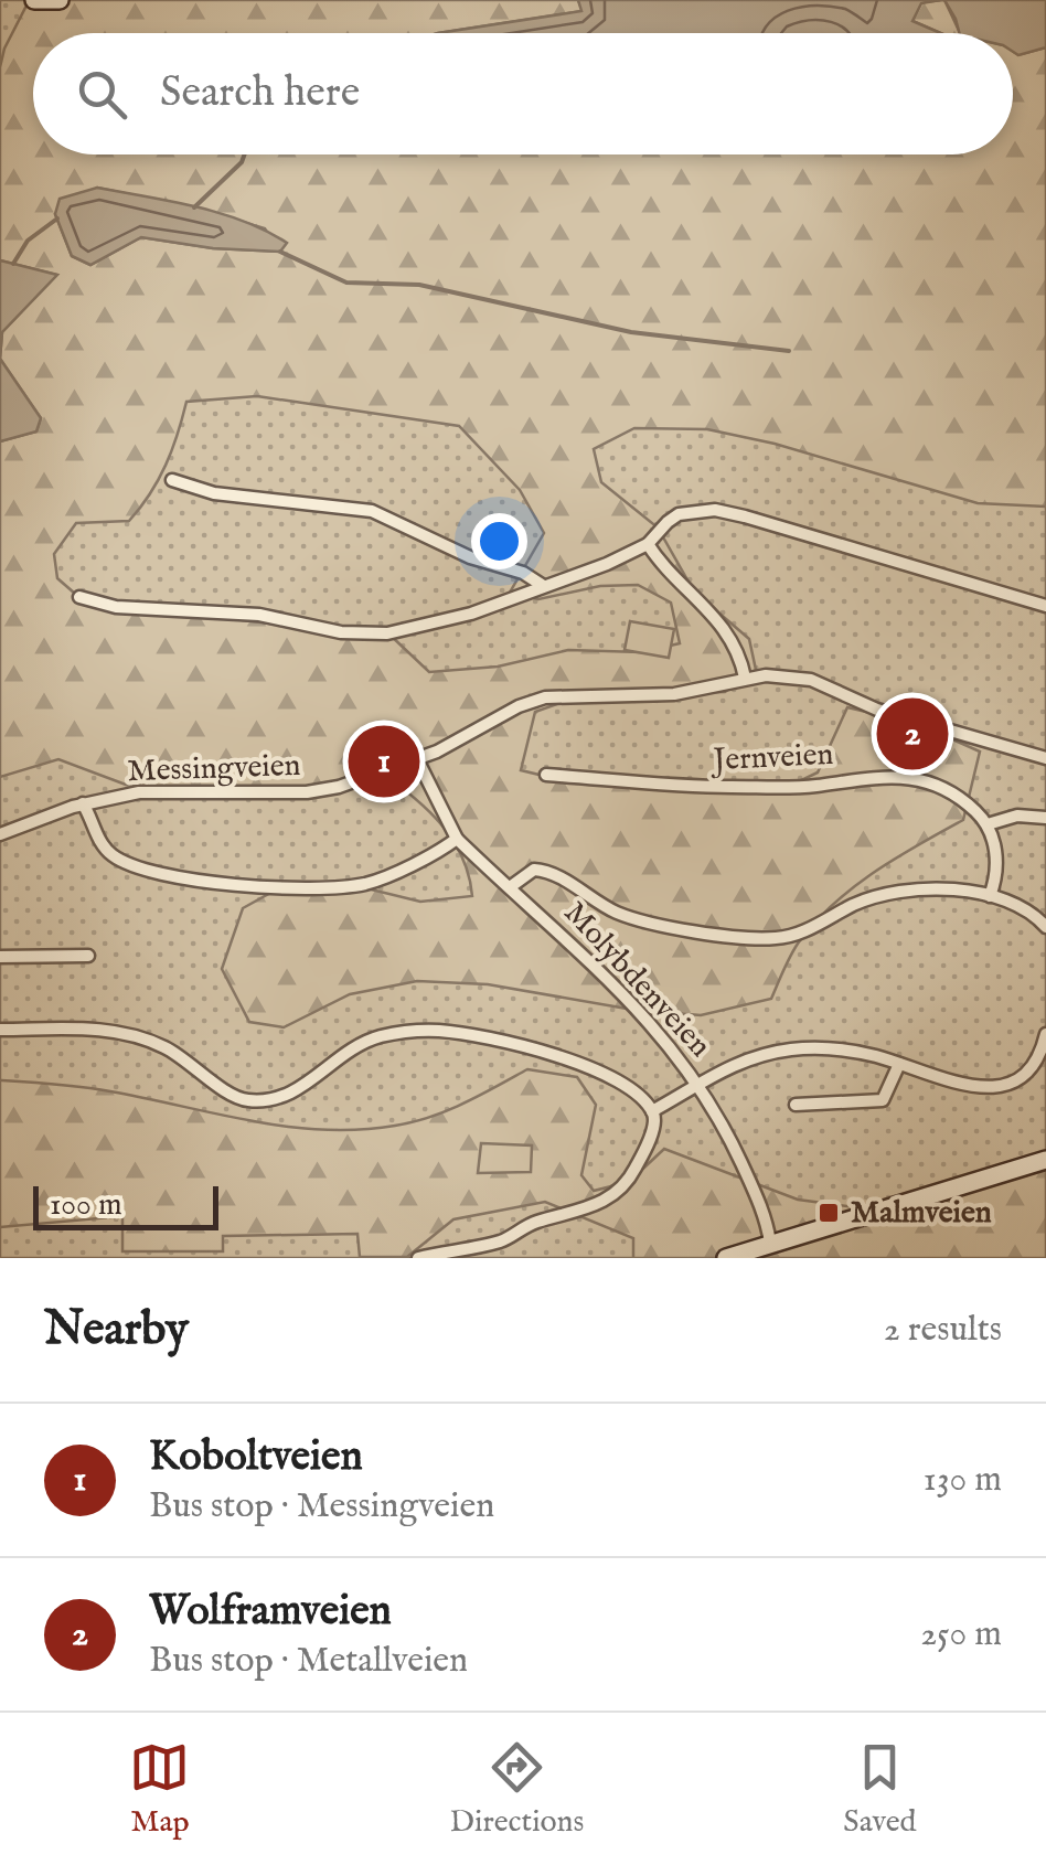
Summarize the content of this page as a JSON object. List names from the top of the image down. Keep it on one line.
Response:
{"streets":{"street":["Jernveien","Messingveien","Molybdenveien"]},"crossings":[["Messingveien","Molybdenveien"]],"places":{"transit":["Malmveien"]},"scale_bar":"100 m","page":{"search":"Search here","pins":["2","1"],"scale":"100 m","heading":["Nearby","2 results"],"list":[{"mark":"1","name":"Koboltveien","note":"Bus stop · Messingveien","value":"130 m"},{"mark":"2","name":"Wolframveien","note":"Bus stop · Metallveien","value":"250 m"}],"nav":["Map","Directions","Saved"]}}
